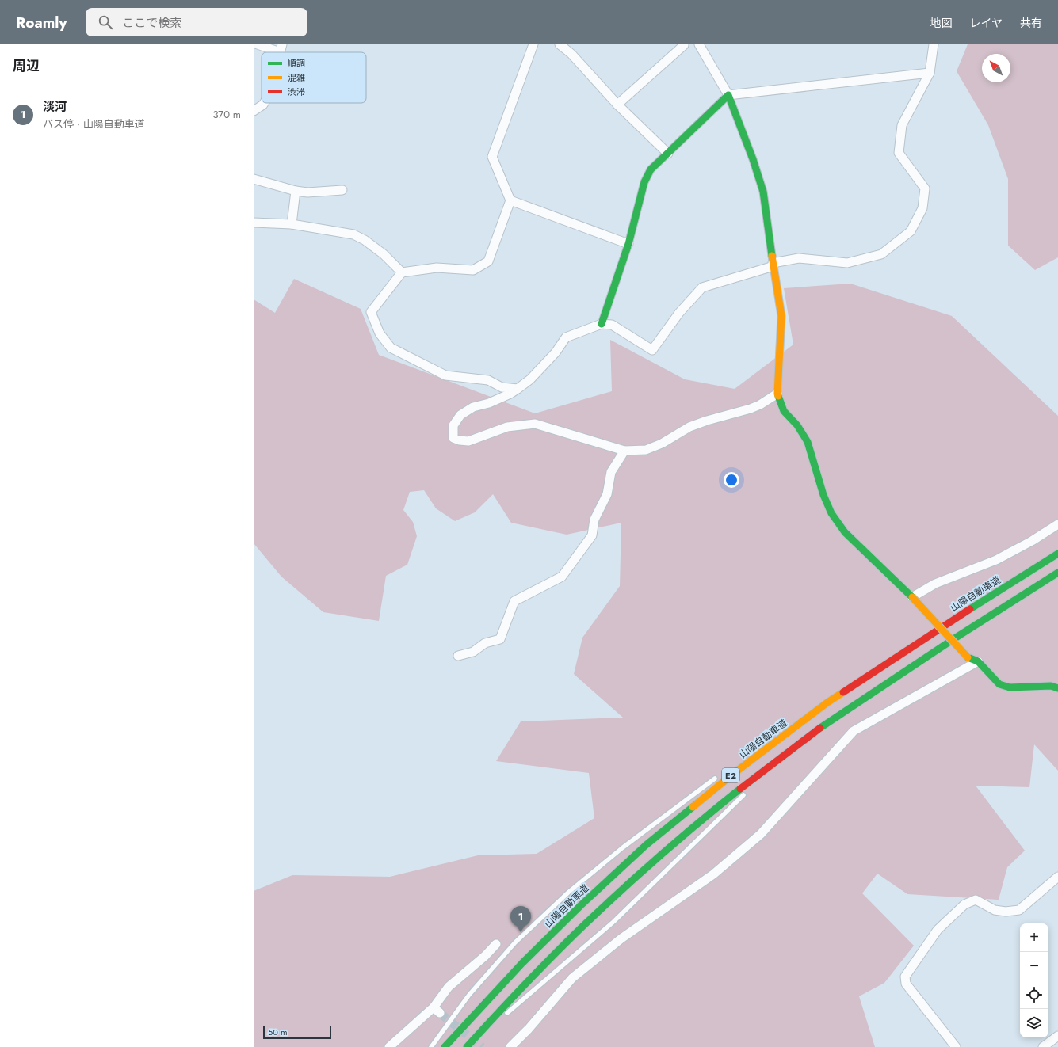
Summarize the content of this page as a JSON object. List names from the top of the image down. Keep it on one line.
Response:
{"streets":{"main road":["山陽自動車道","E2"]},"legend":["順調","混雑","渋滞"],"scale_bar":"50 m","north":"top left","page":{"header":"Roamly","search":"ここで検索","nav":["地図","レイヤ","共有"],"heading":"周辺","list":[{"mark":"1","name":"淡河","note":"バス停 · 山陽自動車道","value":"370 m"}],"pins":"1","map_buttons":["+","−"],"scale":"50 m"}}
